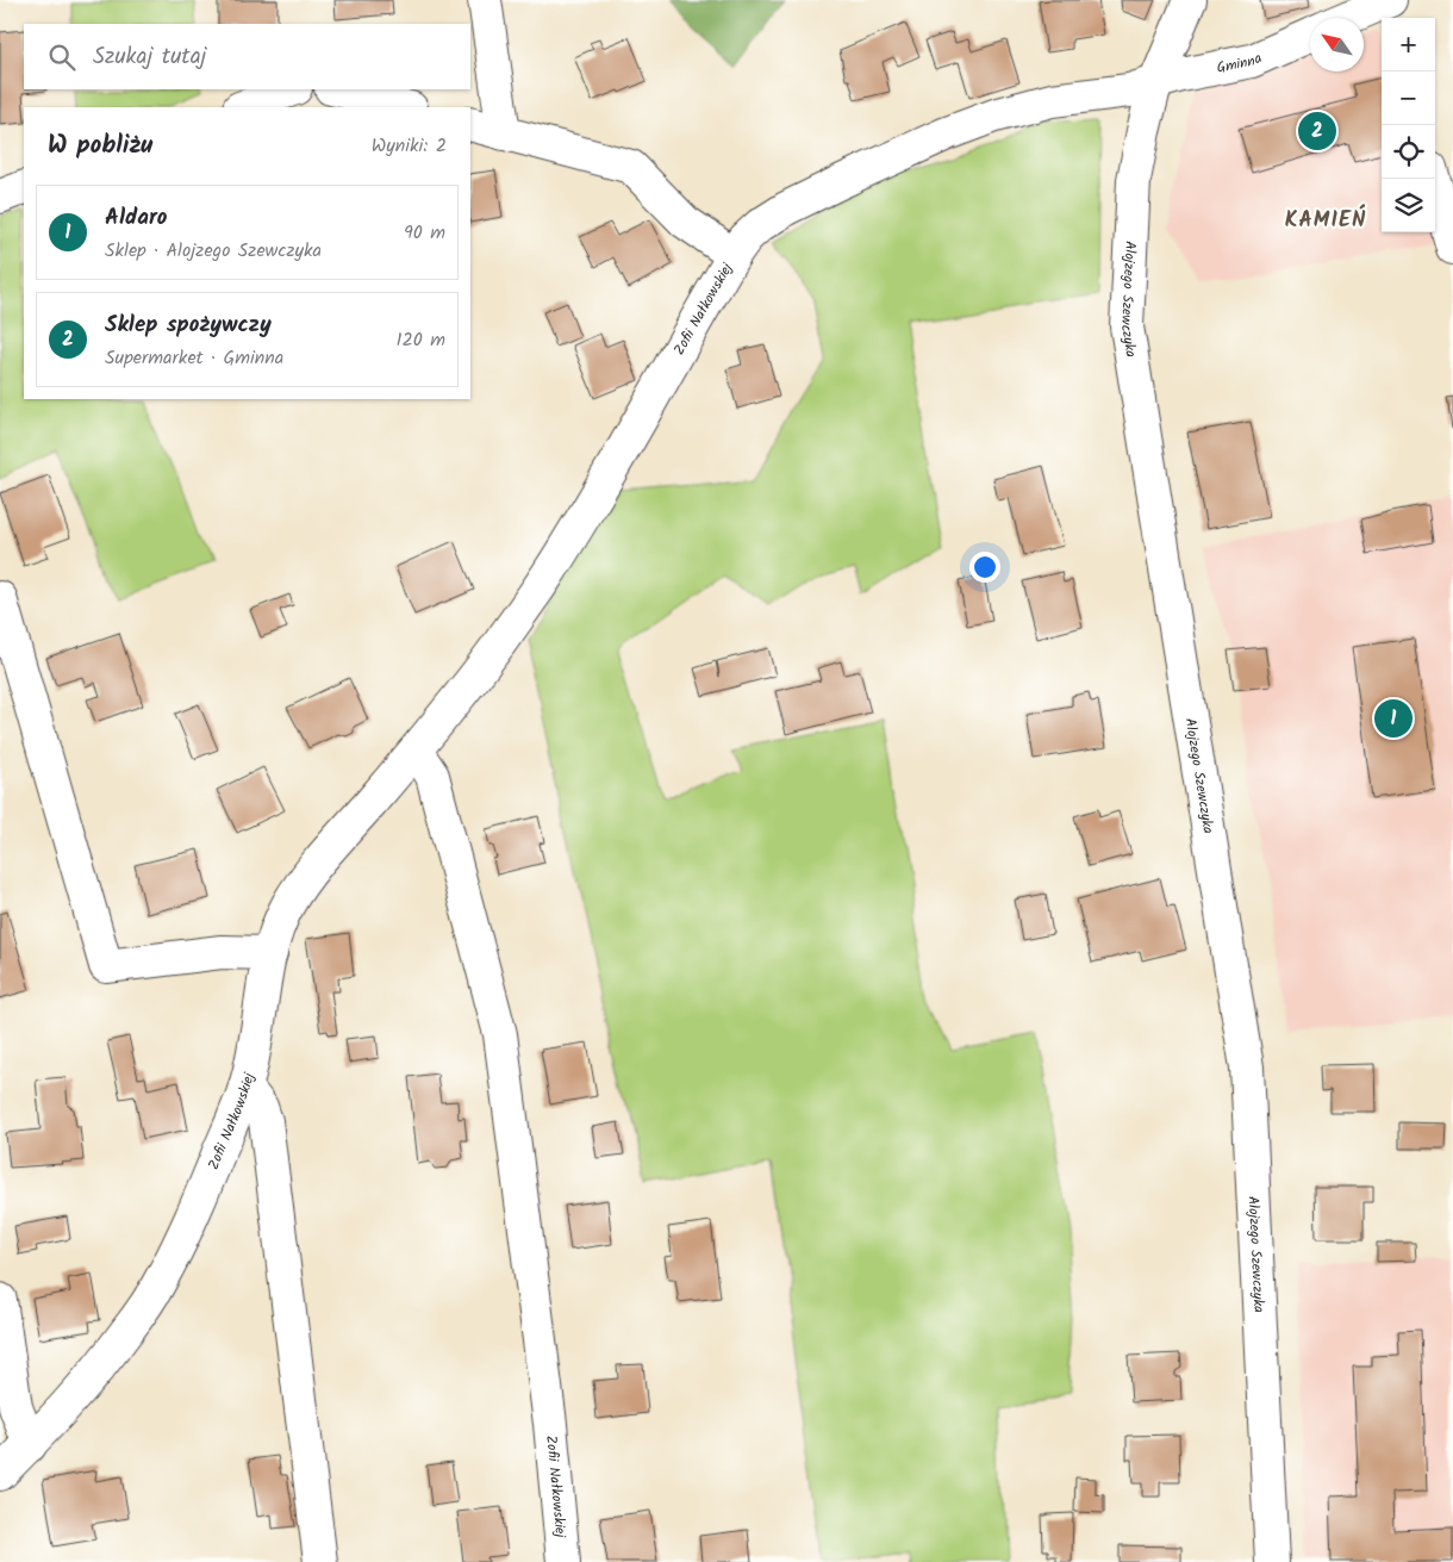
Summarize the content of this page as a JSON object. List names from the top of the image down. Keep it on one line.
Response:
{"streets":{"street":["Gminna","Alojzego Szewczyka","Zofii Nałkowskiej"]},"crossings":[["Gminna","Alojzego Szewczyka"],["Gminna","Zofii Nałkowskiej"],["Alojzego Szewczyka","Zofii Nałkowskiej"]],"districts":["KAMIEŃ"],"north":"top left","page":{"map_buttons":["+","−"],"search":"Szukaj tutaj","heading":["W pobliżu","Wyniki: 2"],"pins":["2","1"],"list":[{"mark":"1","name":"Aldaro","note":"Sklep · Alojzego Szewczyka","value":"90 m"},{"mark":"2","name":"Sklep spożywczy","note":"Supermarket · Gminna","value":"120 m"}]}}
